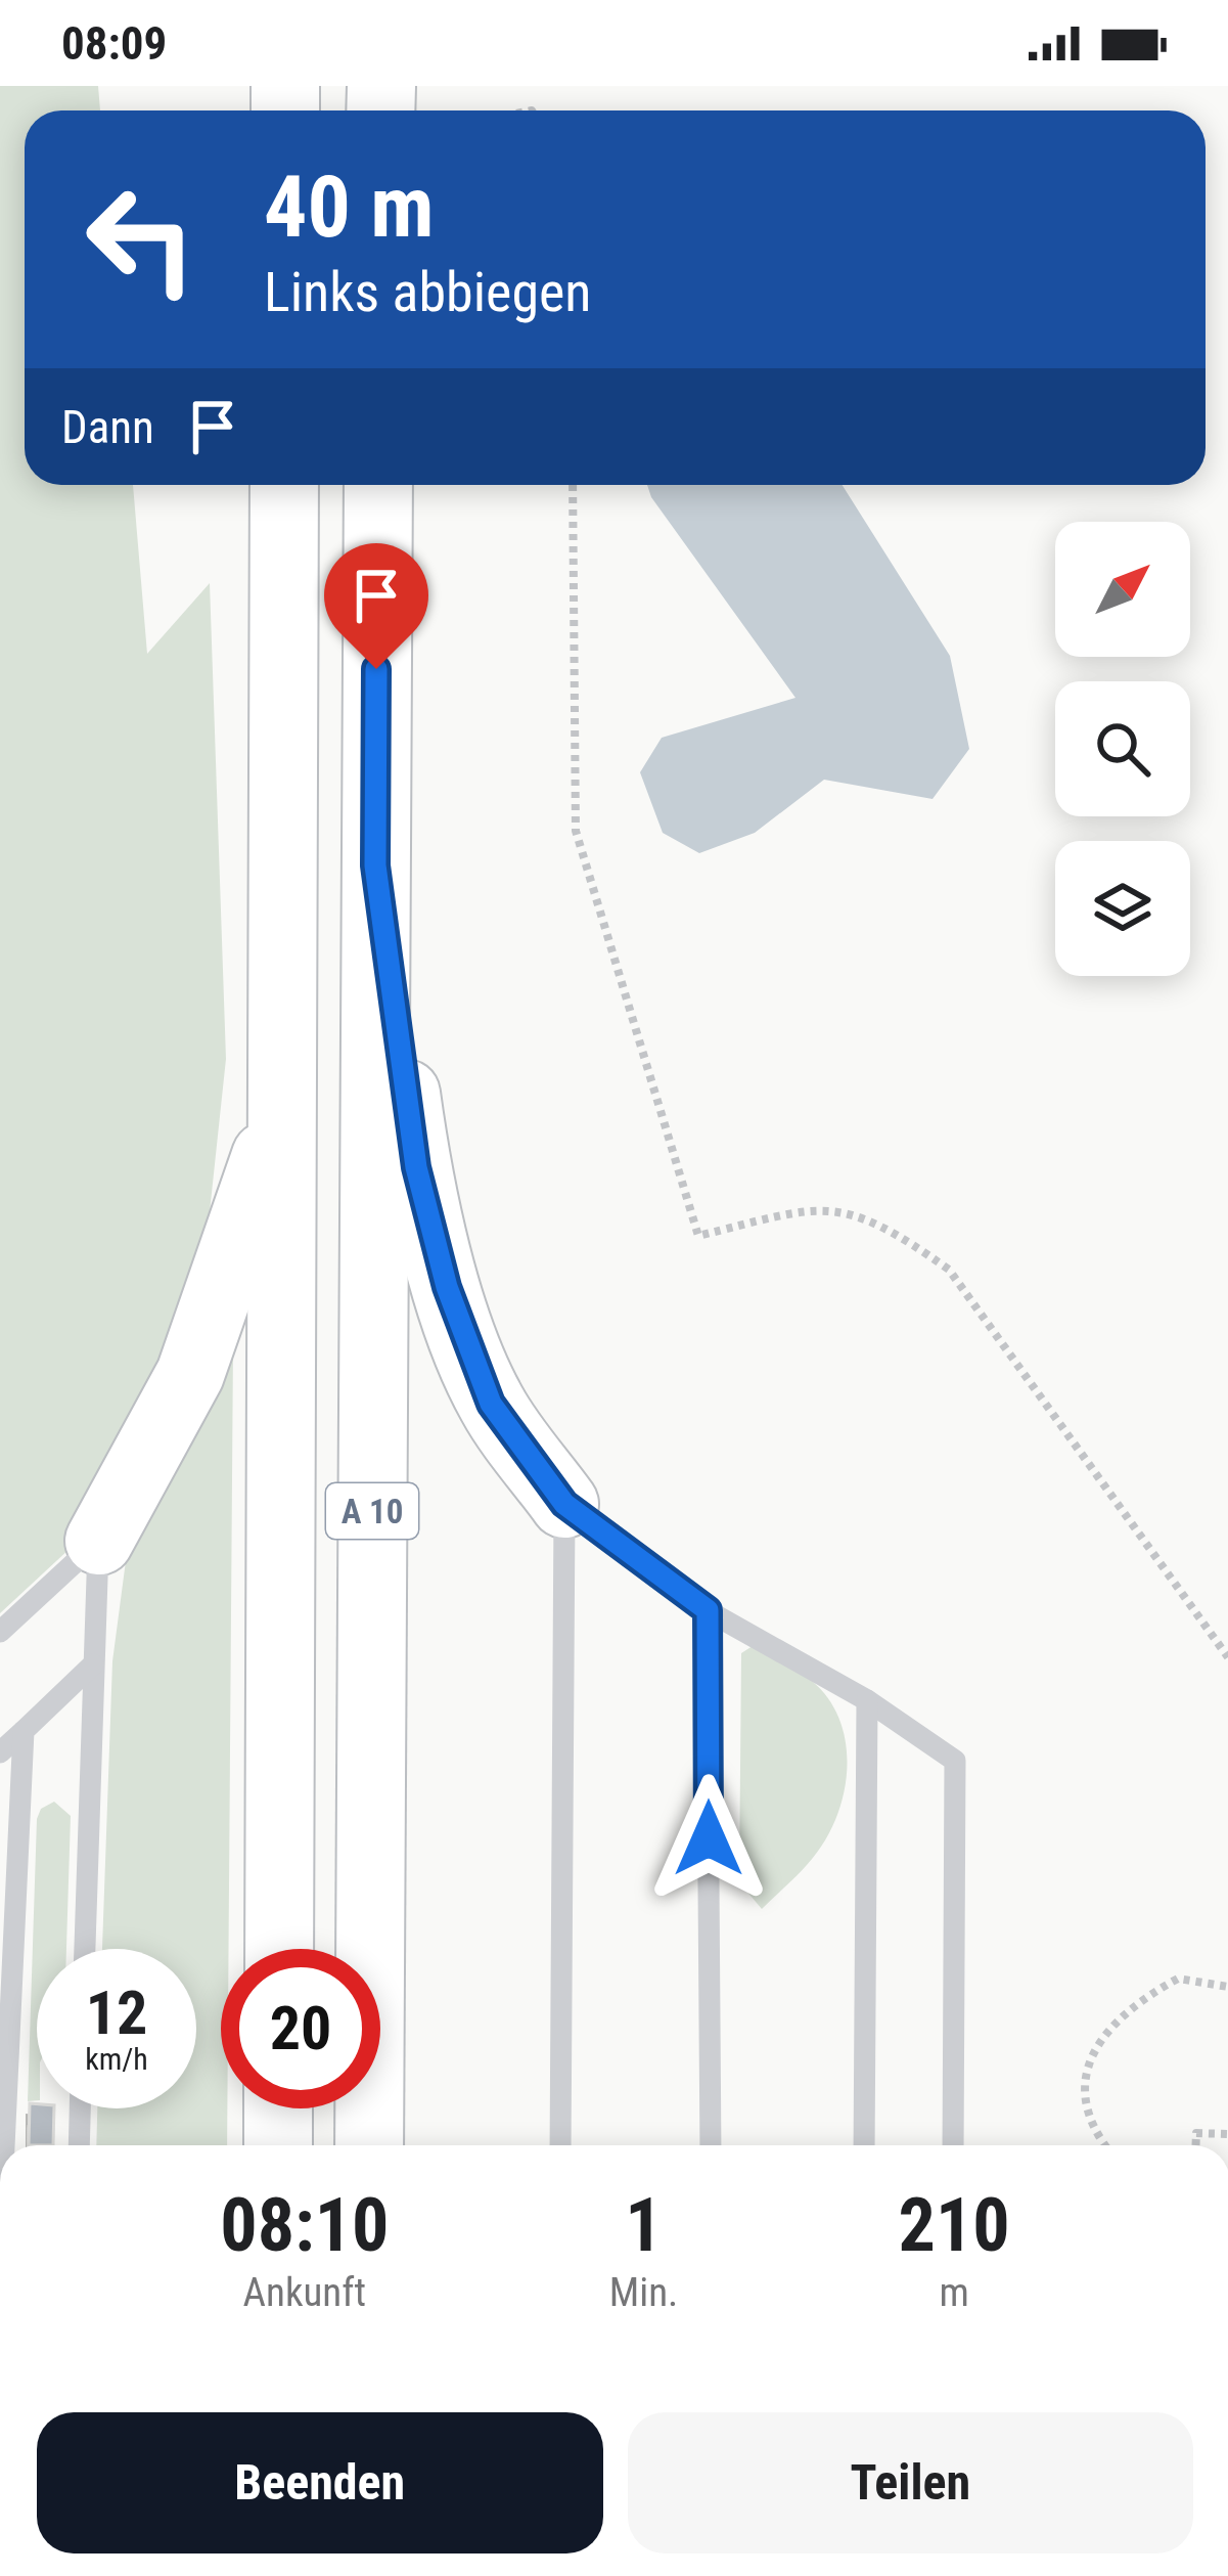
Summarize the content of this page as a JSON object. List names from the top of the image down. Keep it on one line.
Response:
{"streets":{"highway":["A 10"]},"north":"top right","page":{"status":"08:09","turn":["40 m","Links abbiegen"],"then":"Dann","speed":"12 km/h","limit":"20","eta":["08:10","Ankunft","1","Min.","210","m"],"buttons":["Beenden","Teilen"]}}
